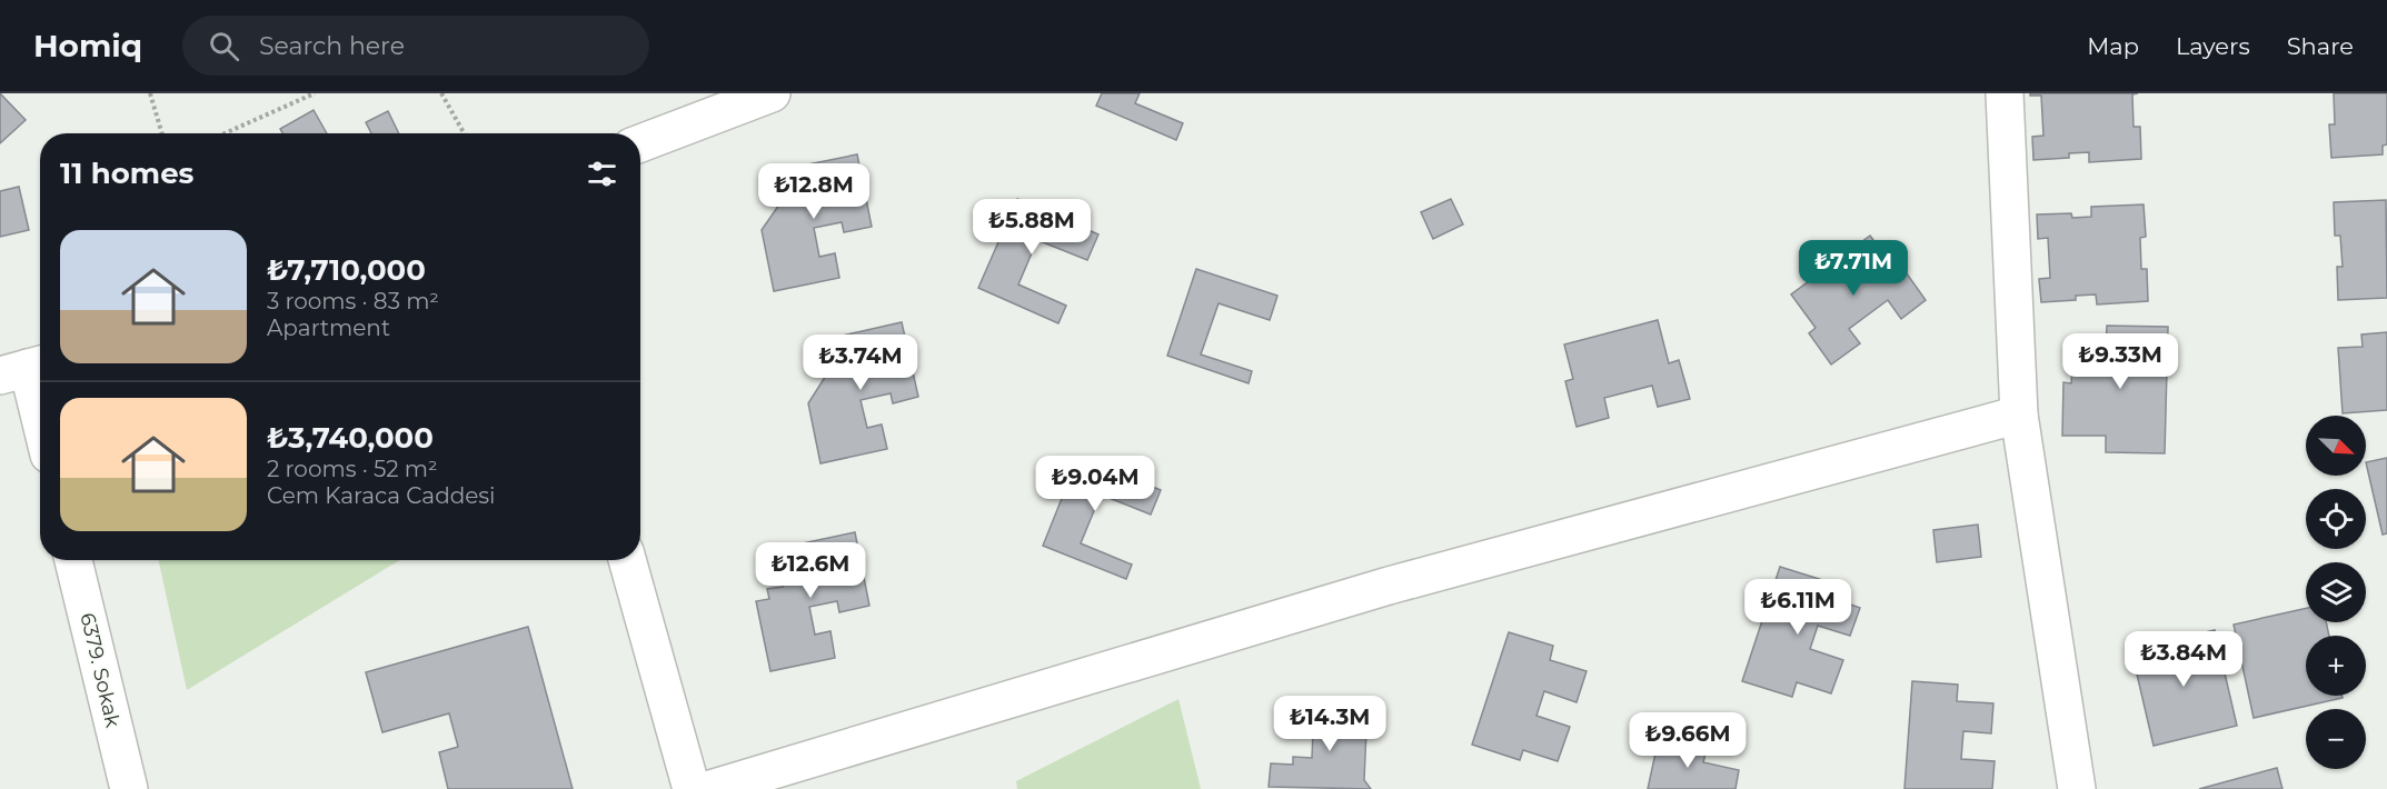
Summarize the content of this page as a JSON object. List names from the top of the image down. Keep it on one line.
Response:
{"streets":{"street":["6379. Sokak"]},"north":"bottom right","page":{"header":"Homiq","search":"Search here","nav":["Map","Layers","Share"],"heading":"11 homes","price":["₺12.8M","₺5.88M","₺7.71M","₺9.33M","₺3.74M","₺9.04M","₺12.6M","₺6.11M","₺3.84M","₺14.3M","₺9.66M"],"list":[{"name":"₺7,710,000","note":"3 rooms · 83 m² · Apartment"},{"name":"₺3,740,000","note":"2 rooms · 52 m² · Cem Karaca Caddesi"}],"map_buttons":["+","−"]}}
